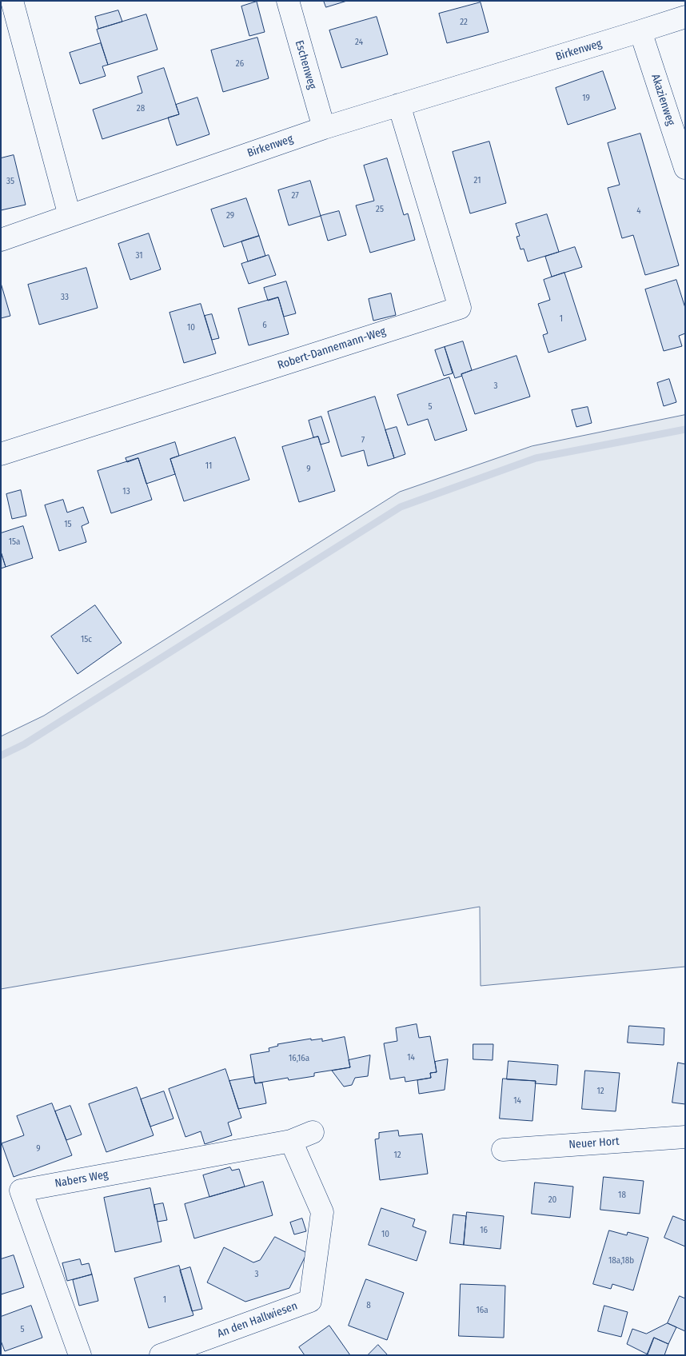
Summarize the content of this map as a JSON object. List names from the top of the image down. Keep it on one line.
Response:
{"streets":{"street":["Birkenweg","Eschenweg","Akazienweg","Robert-Dannemann-Weg","Neuer Hort","Nabers Weg","An den Hallwiesen"]},"crossings":[["Birkenweg","Eschenweg"],["Birkenweg","Akazienweg"],["Birkenweg","Robert-Dannemann-Weg"],["Nabers Weg","An den Hallwiesen"]],"house_numbers":["22","24","26","19","28","21","35","27","25","4","29","31","33","1","6","10","3","5","7","11","9","13","15","15a","15c","14","16,16a","12","14","9","12","18","20","16","10","18a,18b","3","1","8","16a","5"]}
